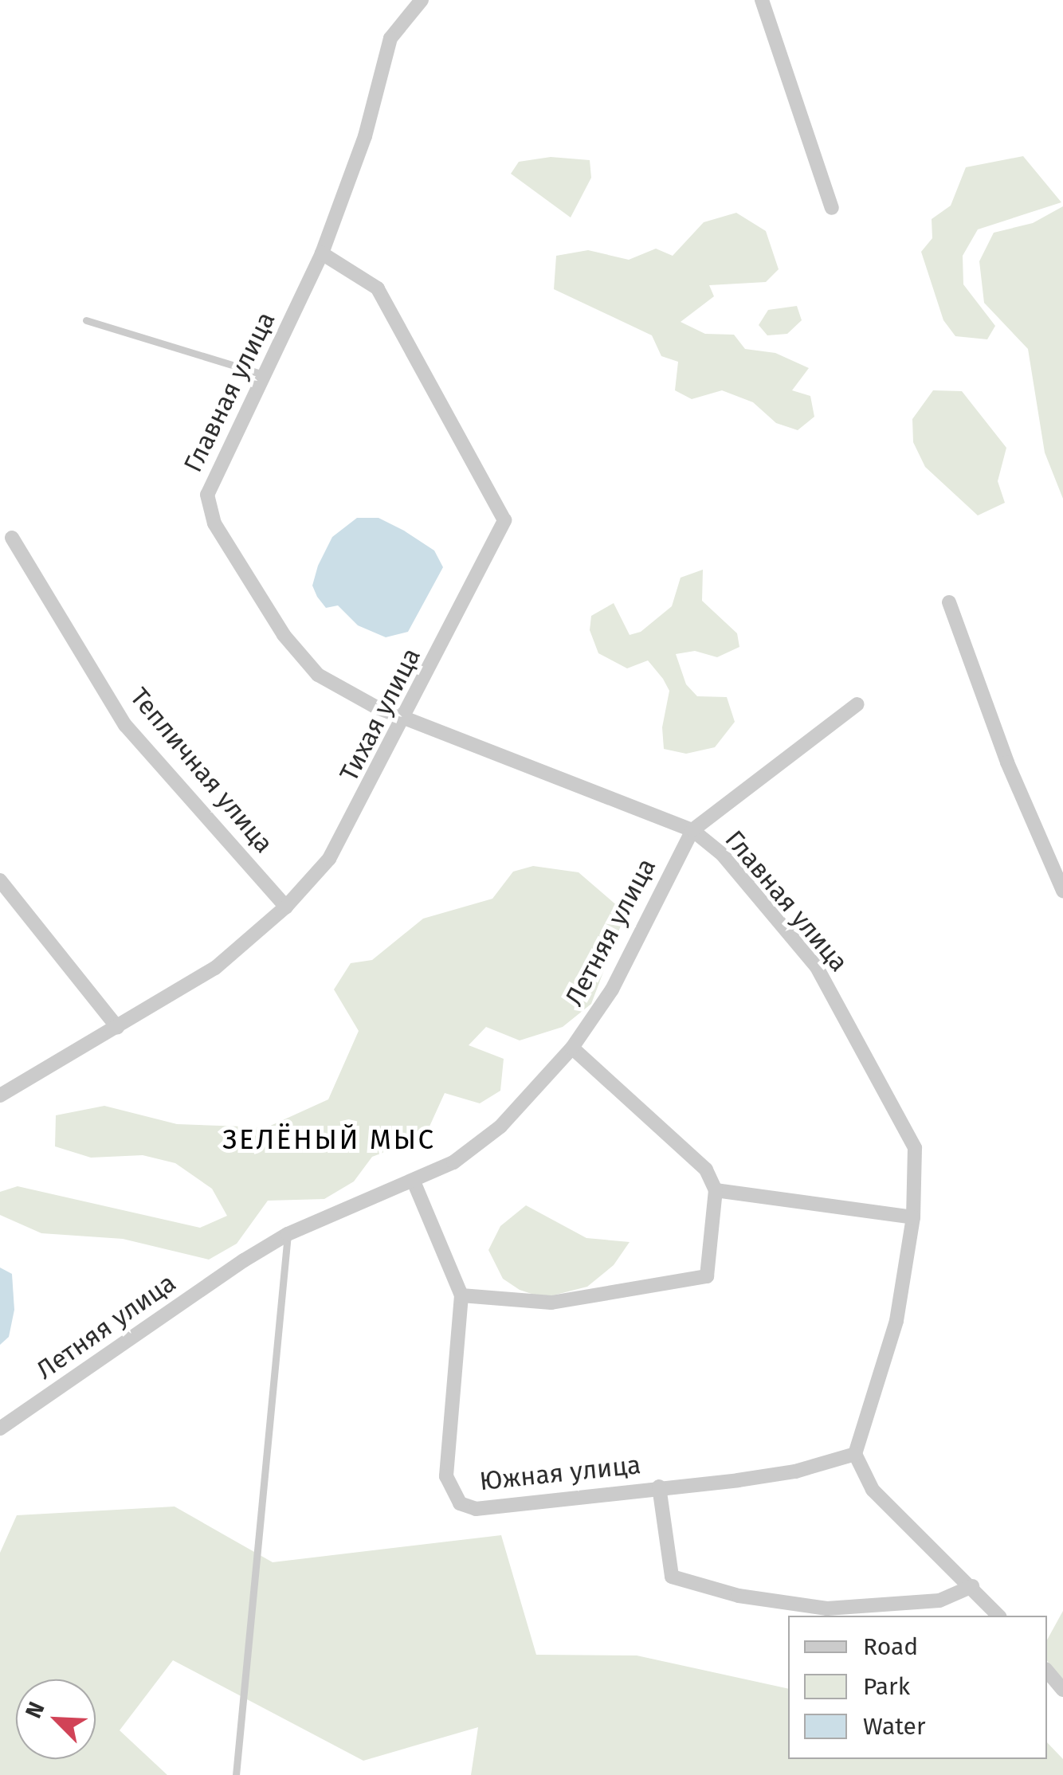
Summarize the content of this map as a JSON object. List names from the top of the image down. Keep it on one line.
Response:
{"streets":{"street":["Главная улица","Тихая улица","Тепличная улица","Летняя улица","Южная улица"]},"crossings":[["Главная улица","Тихая улица"],["Главная улица","Летняя улица"],["Главная улица","Южная улица"],["Тихая улица","Тепличная улица"],["Летняя улица","Южная улица"]],"districts":["ЗЕЛЁНЫЙ МЫС"],"legend":["Road","Park","Water"],"north":"top left"}
